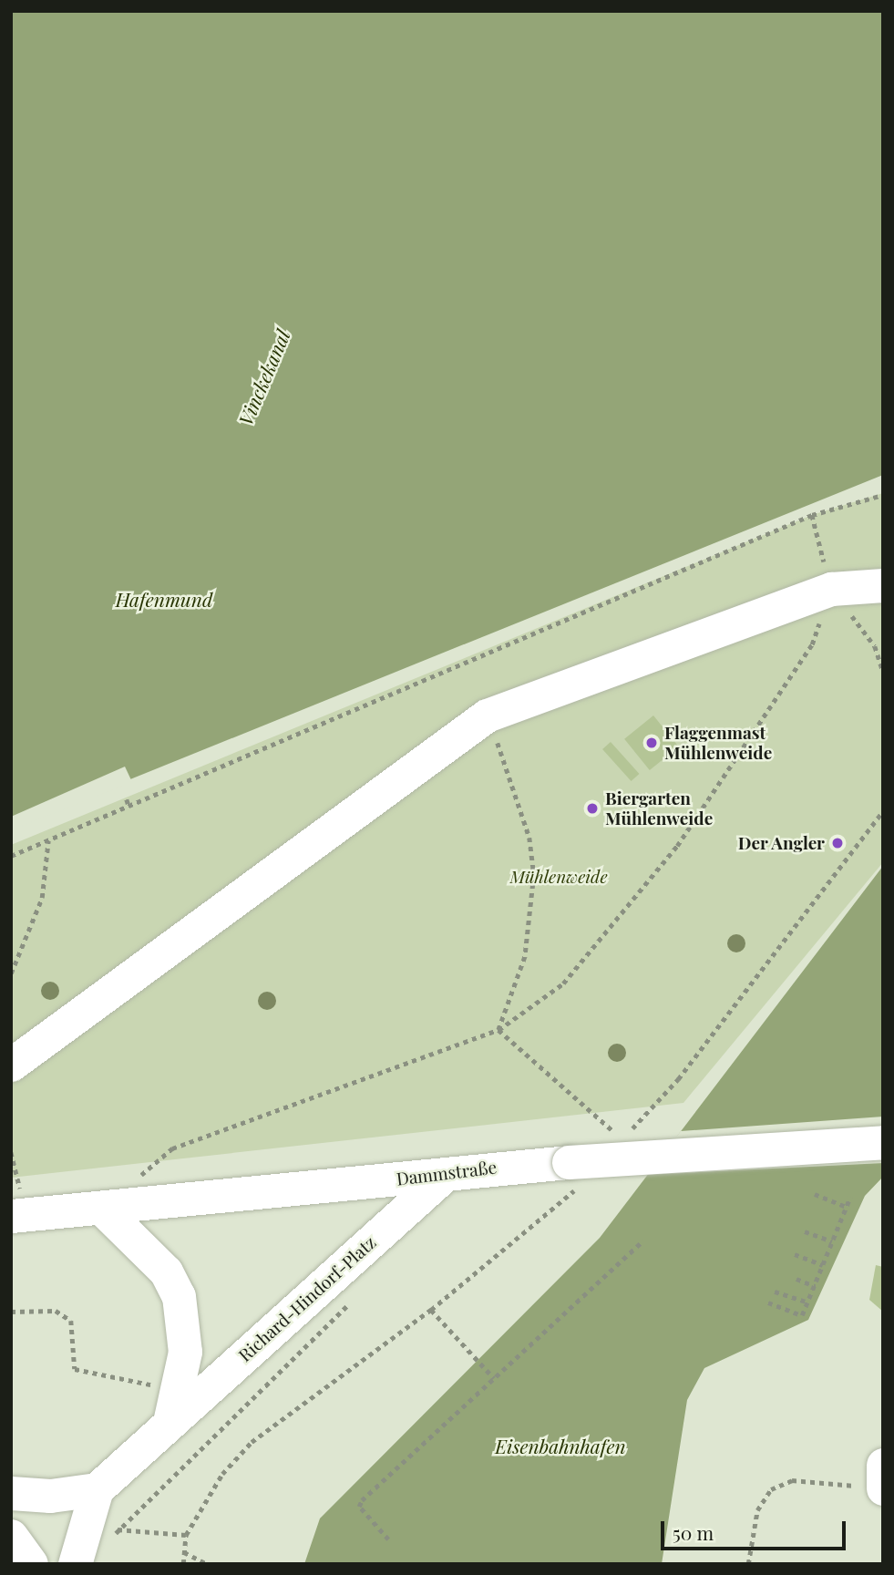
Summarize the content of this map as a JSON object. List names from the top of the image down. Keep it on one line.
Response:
{"streets":{"street":["Dammstraße","Richard-Hindorf-Platz"]},"crossings":[["Dammstraße","Richard-Hindorf-Platz"]],"water":["Vinckekanal","Hafenmund","Eisenbahnhafen"],"parks":["Mühlenweide"],"places":["Flaggenmast Mühlenweide","Biergarten Mühlenweide","Der Angler"],"scale_bar":"50 m"}
